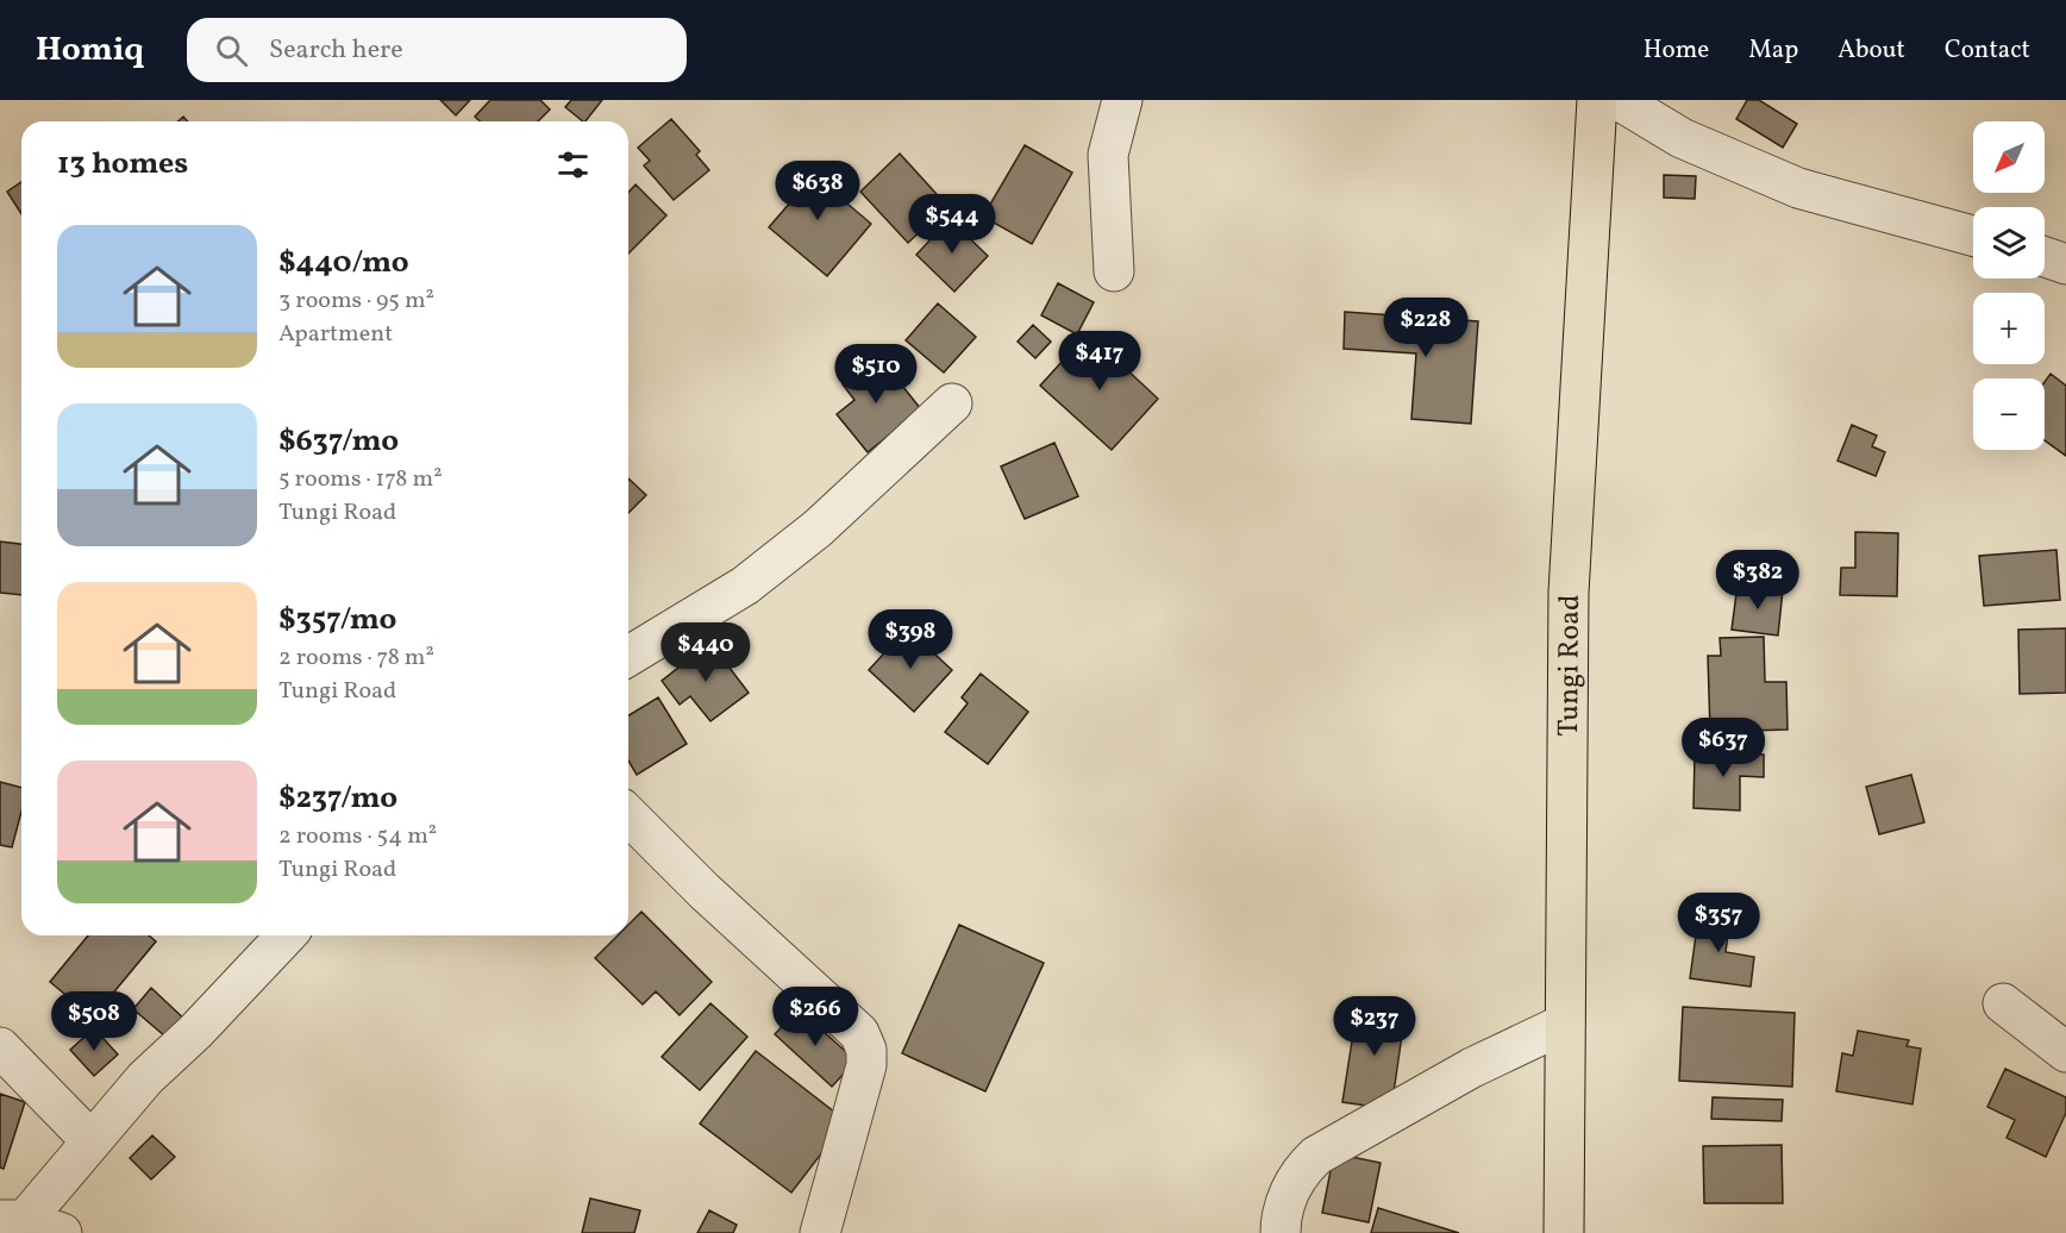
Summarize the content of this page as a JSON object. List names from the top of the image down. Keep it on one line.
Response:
{"streets":{"main road":["Tungi Road"]},"north":"bottom left","page":{"header":"Homiq","search":"Search here","nav":["Home","Map","About","Contact"],"map_buttons":["+","−"],"heading":"13 homes","price":["$638","$544","$228","$417","$510","$382","$398","$440","$637","$357","$266","$508","$237"],"list":[{"name":"$440/mo","note":"3 rooms · 95 m² · Apartment"},{"name":"$637/mo","note":"5 rooms · 178 m² · Tungi Road"},{"name":"$357/mo","note":"2 rooms · 78 m² · Tungi Road"},{"name":"$237/mo","note":"2 rooms · 54 m² · Tungi Road"}]}}
